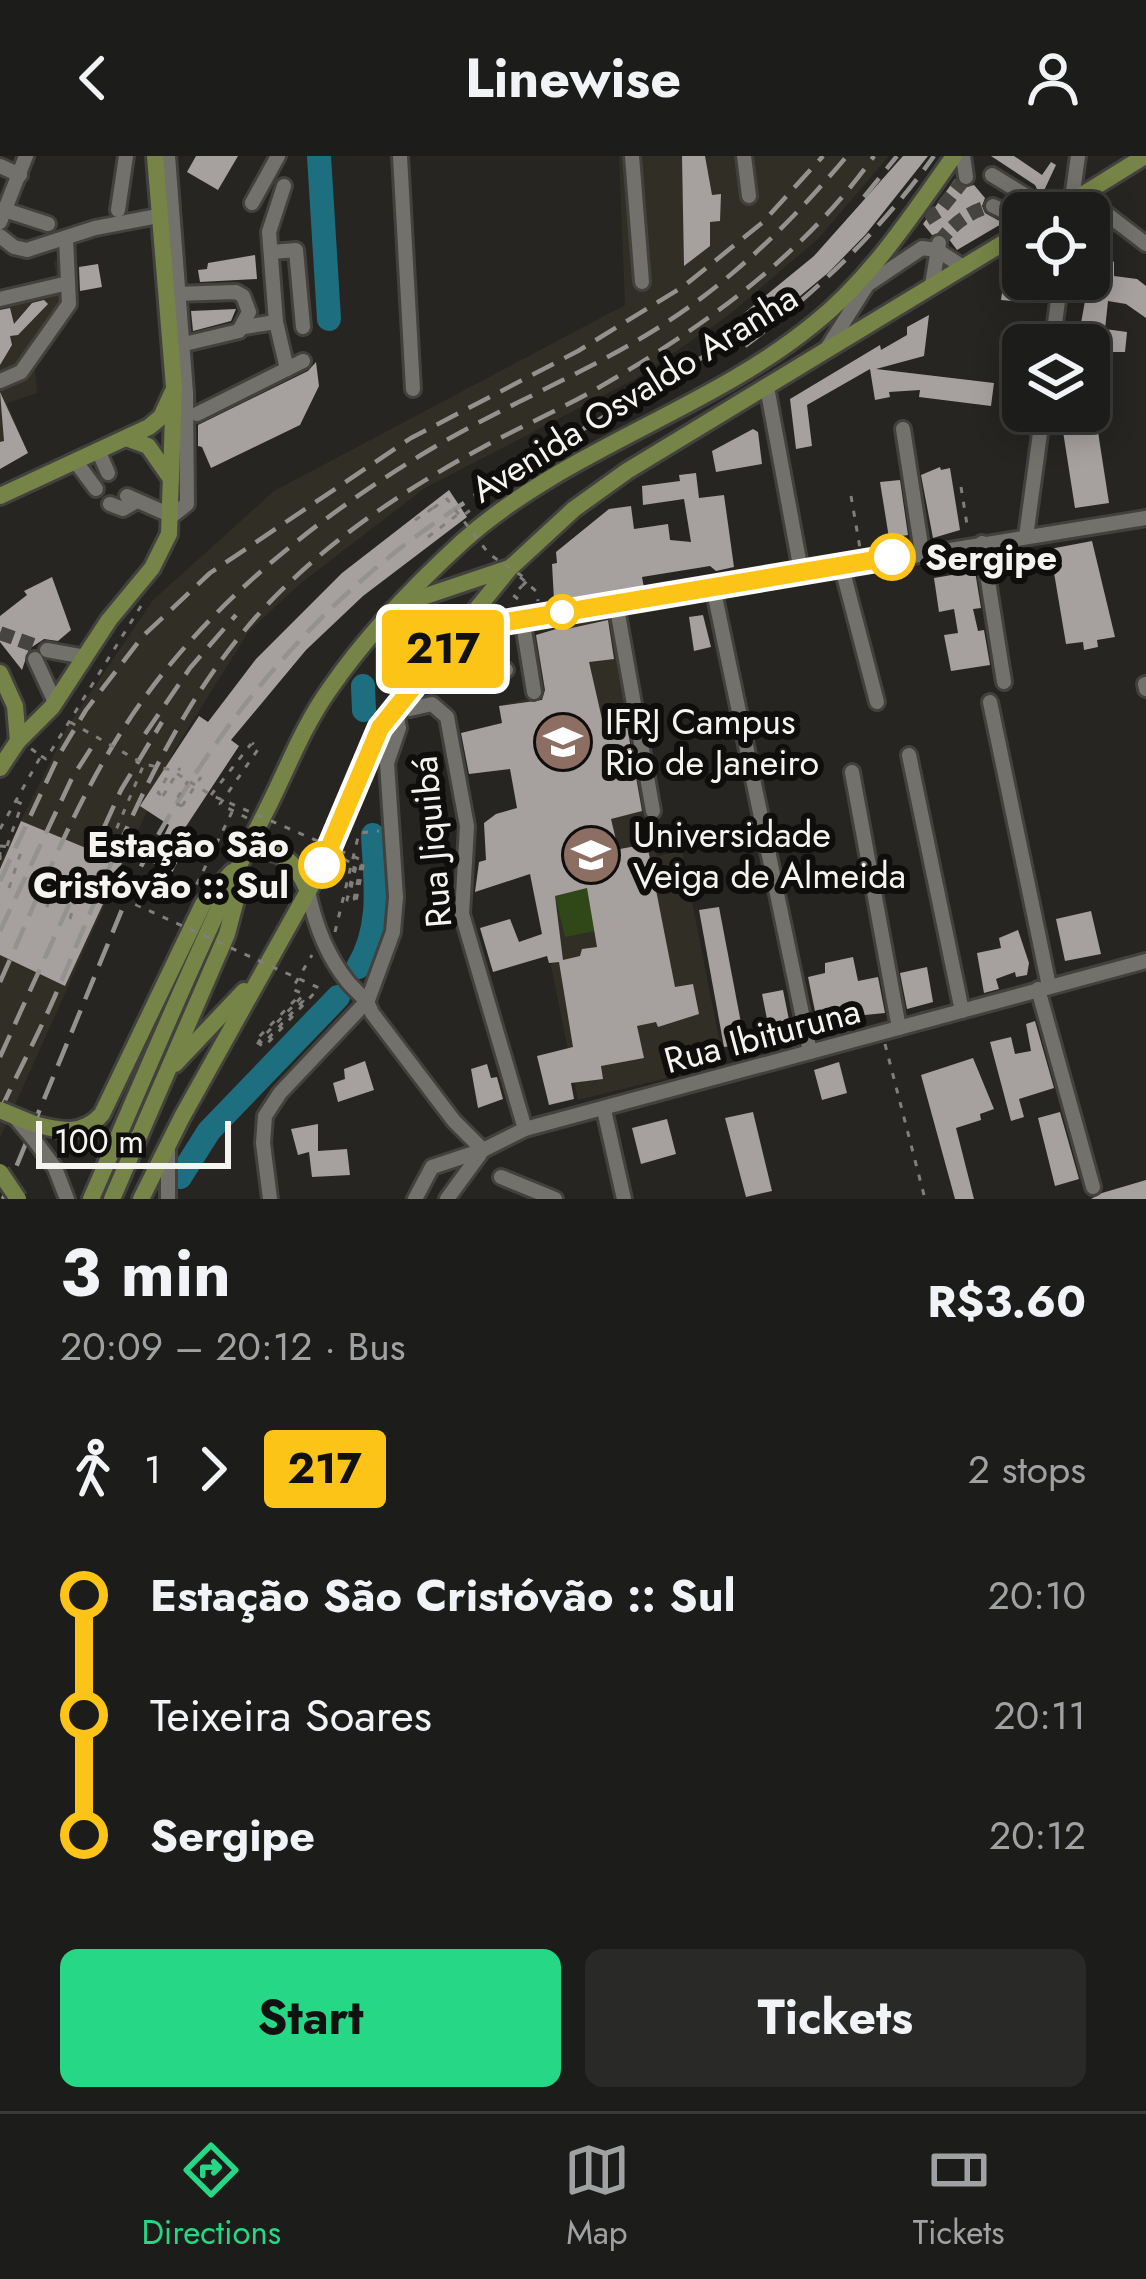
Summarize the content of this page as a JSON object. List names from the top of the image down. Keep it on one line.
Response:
{"streets":{"main road":["Avenida Osvaldo Aranha"],"street":["Rua Jiquibá","Rua Ibituruna"]},"crossings":[["Rua Jiquibá","Rua Ibituruna"]],"places":{"other":["Sergipe","Estação São Cristóvão :: Sul"],"school or university":["IFRJ Campus Rio de Janeiro","Universidade Veiga de Almeida"]},"lines":["bus line 217"],"scale_bar":"100 m","page":{"header":"Linewise","on_map":"217","scale":"100 m","heading":["3 min","20:09 – 20:12 · Bus","R$3.60"],"legs":["1","217","2 stops"],"list":[{"name":"Estação São Cristóvão :: Sul","value":"20:10"},{"name":"Teixeira Soares","value":"20:11"},{"name":"Sergipe","value":"20:12"}],"buttons":["Start","Tickets"],"tabs":["Directions","Map","Tickets"]}}
